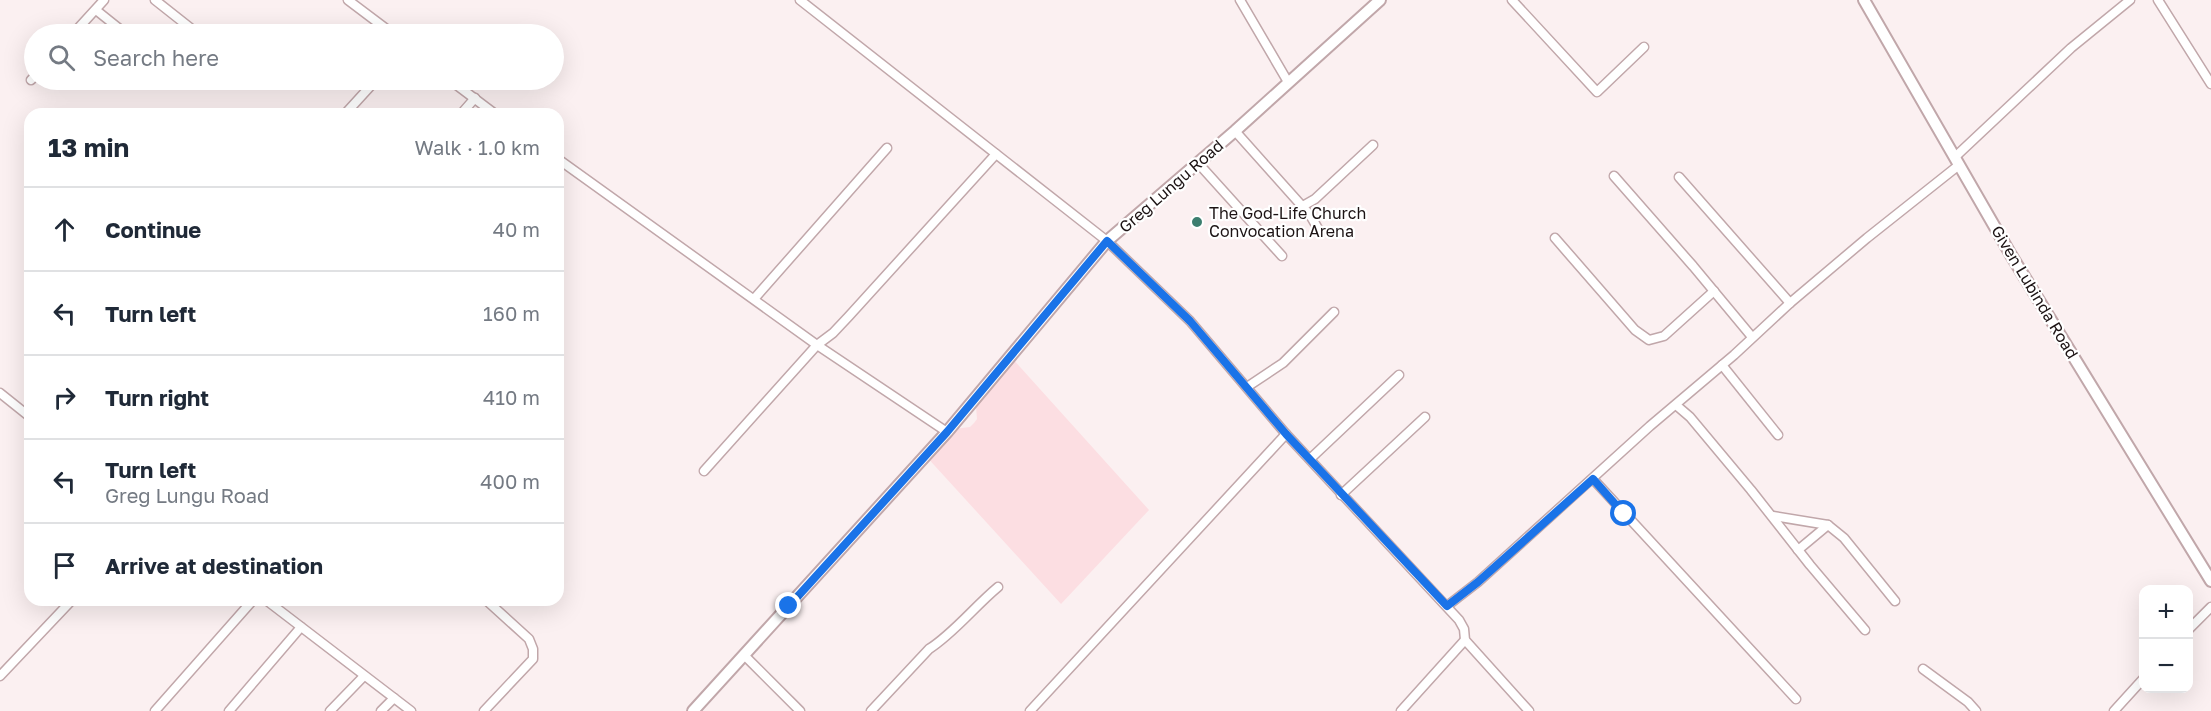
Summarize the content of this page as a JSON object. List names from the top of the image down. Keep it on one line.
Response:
{"streets":{"street":["Greg Lungu Road","Given Lubinda Road"]},"places":["The God-Life Church Convocation Arena"],"page":{"search":"Search here","heading":["13 min","Walk · 1.0 km"],"list":[["Continue","40 m"],["Turn left","160 m"],["Turn right","410 m"],["Turn left","Greg Lungu Road","400 m"],"Arrive at destination"],"map_buttons":["+","−"]}}
